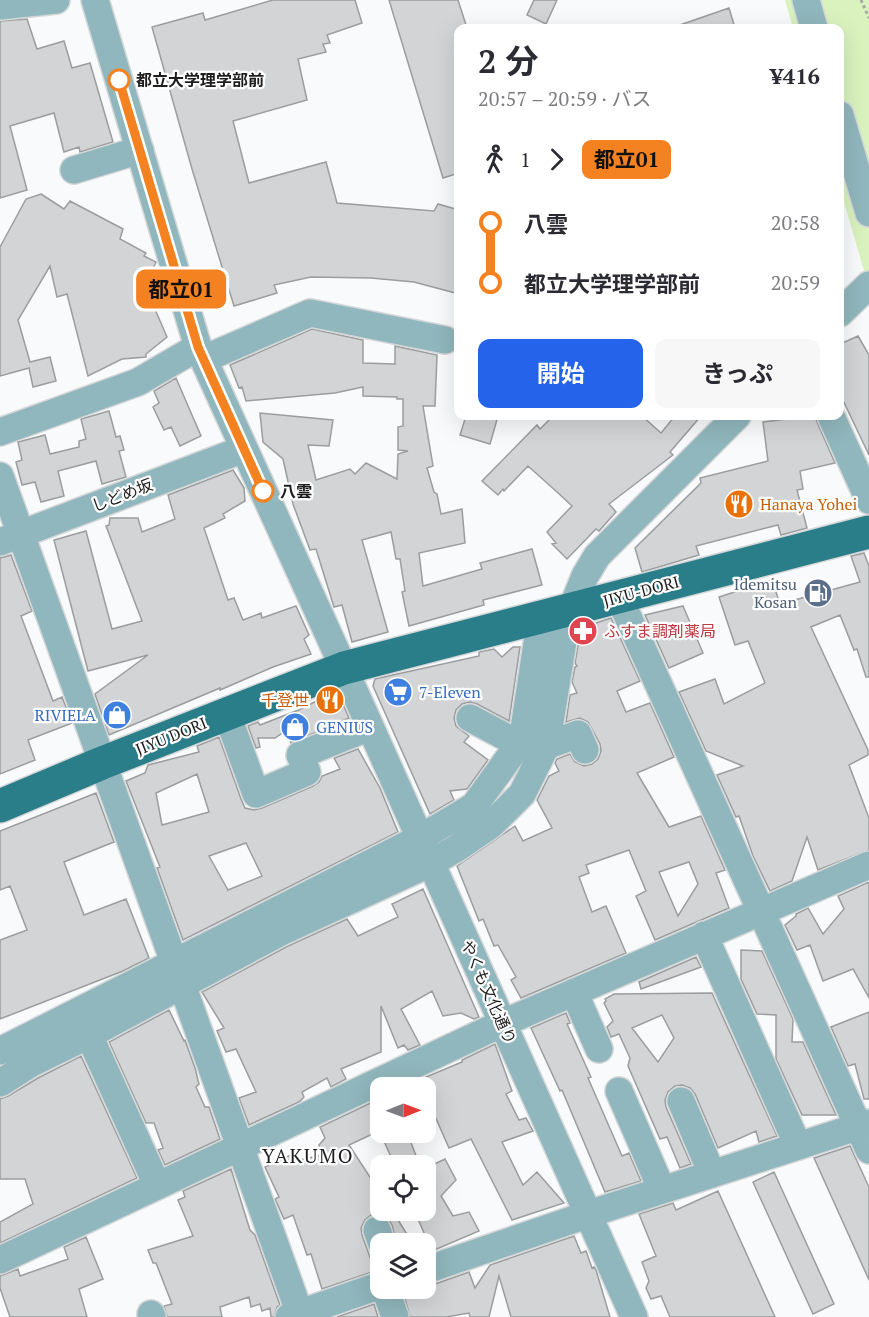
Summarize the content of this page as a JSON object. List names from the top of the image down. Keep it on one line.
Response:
{"streets":{"main road":["JIYU-DORI","JIYU DORI"],"street":["しどめ坂","やくも文化通り"]},"crossings":[["しどめ坂","やくも文化通り"],["JIYU-DORI","JIYU DORI"],["JIYU-DORI","やくも文化通り"],["JIYU DORI","やくも文化通り"]],"districts":["YAKUMO"],"places":{"other":["都立大学理学部前","八雲"],"restaurant":["Hanaya Yohei","千登世"],"fuel station":["Idemitsu Kosan"],"pharmacy":["ふすま調剤薬局"],"supermarket":["7-Eleven"],"shop":["RIVIELA","GENIUS"]},"lines":["bus line 都立01"],"north":"right","page":{"on_map":"都立01","heading":["2 分","20:57 – 20:59 · バス","¥416"],"legs":["1","都立01"],"list":[{"name":"八雲","value":"20:58"},{"name":"都立大学理学部前","value":"20:59"}],"buttons":["開始","きっぷ"]}}
